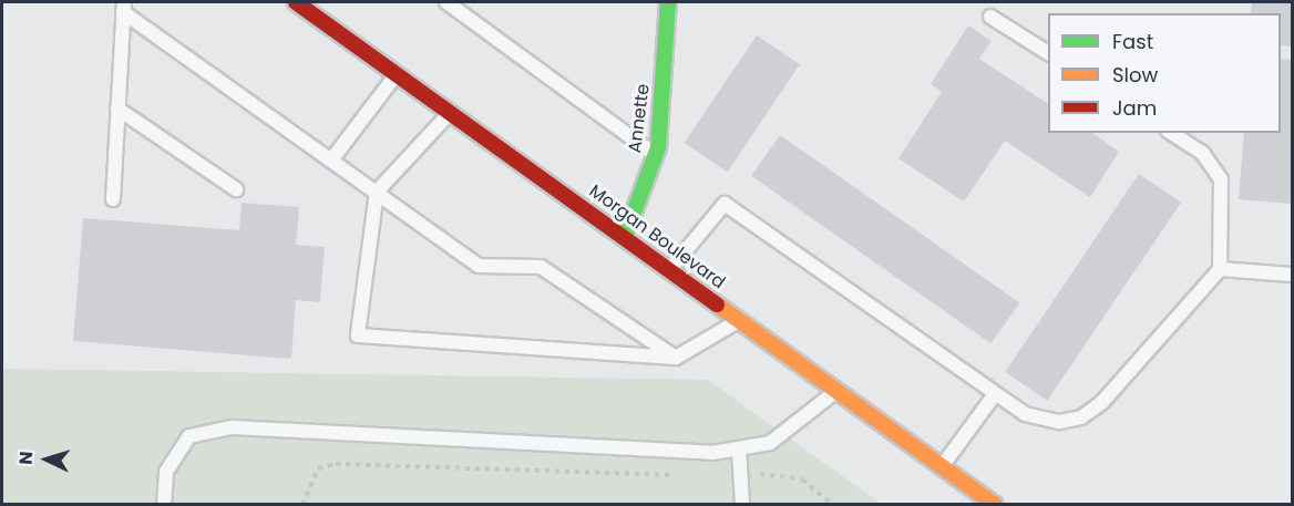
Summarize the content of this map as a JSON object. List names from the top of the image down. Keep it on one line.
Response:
{"streets":{"main road":["Annette","Morgan Boulevard"]},"crossings":[["Annette","Morgan Boulevard"]],"legend":["Fast","Slow","Jam"],"north":"left"}
